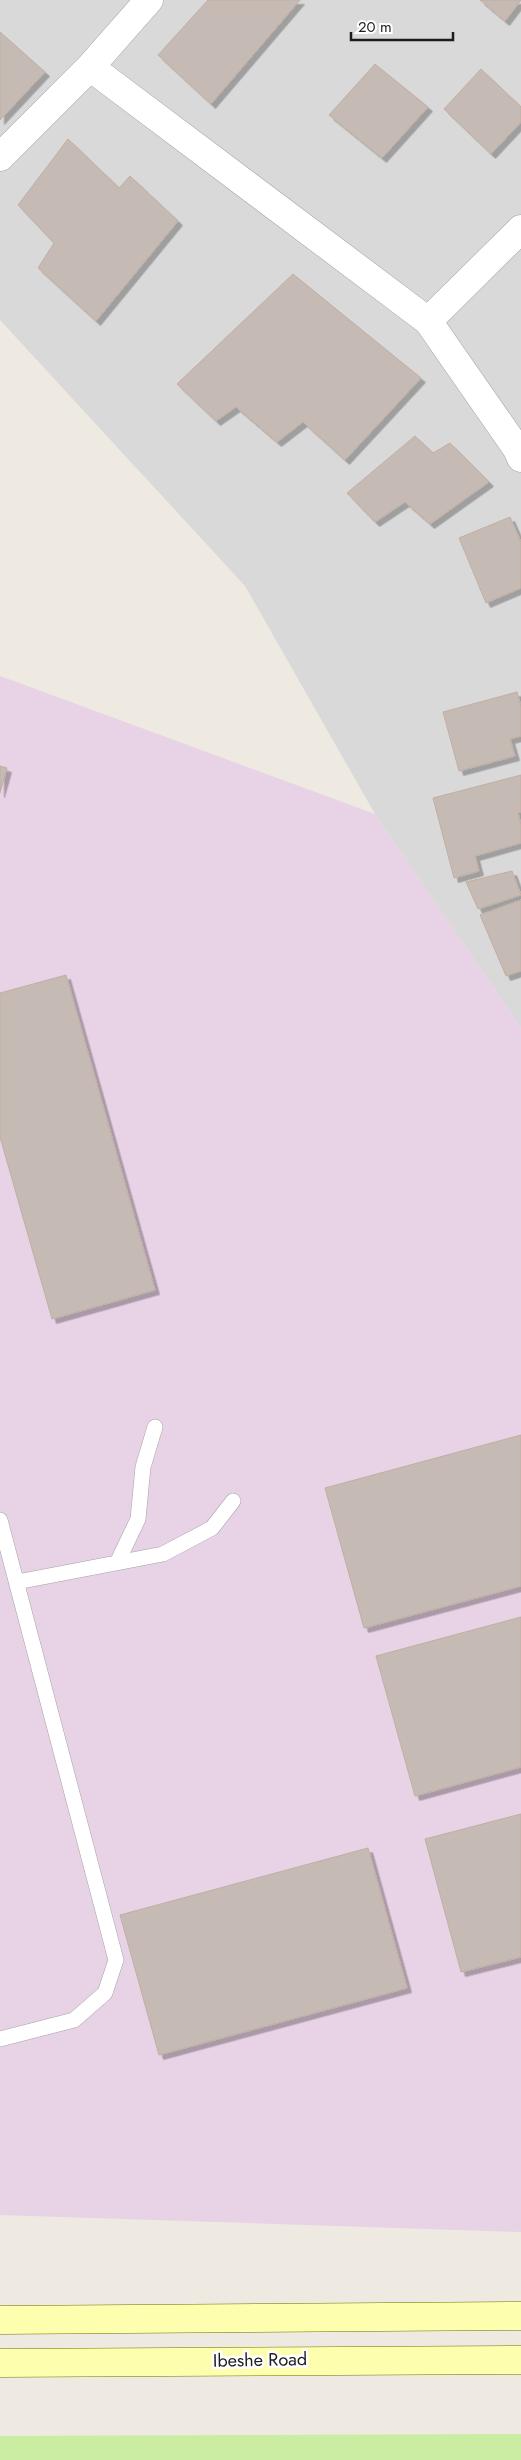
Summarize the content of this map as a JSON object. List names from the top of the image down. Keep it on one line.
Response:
{"streets":{"main road":["Ibeshe Road"]},"scale_bar":"20 m"}
